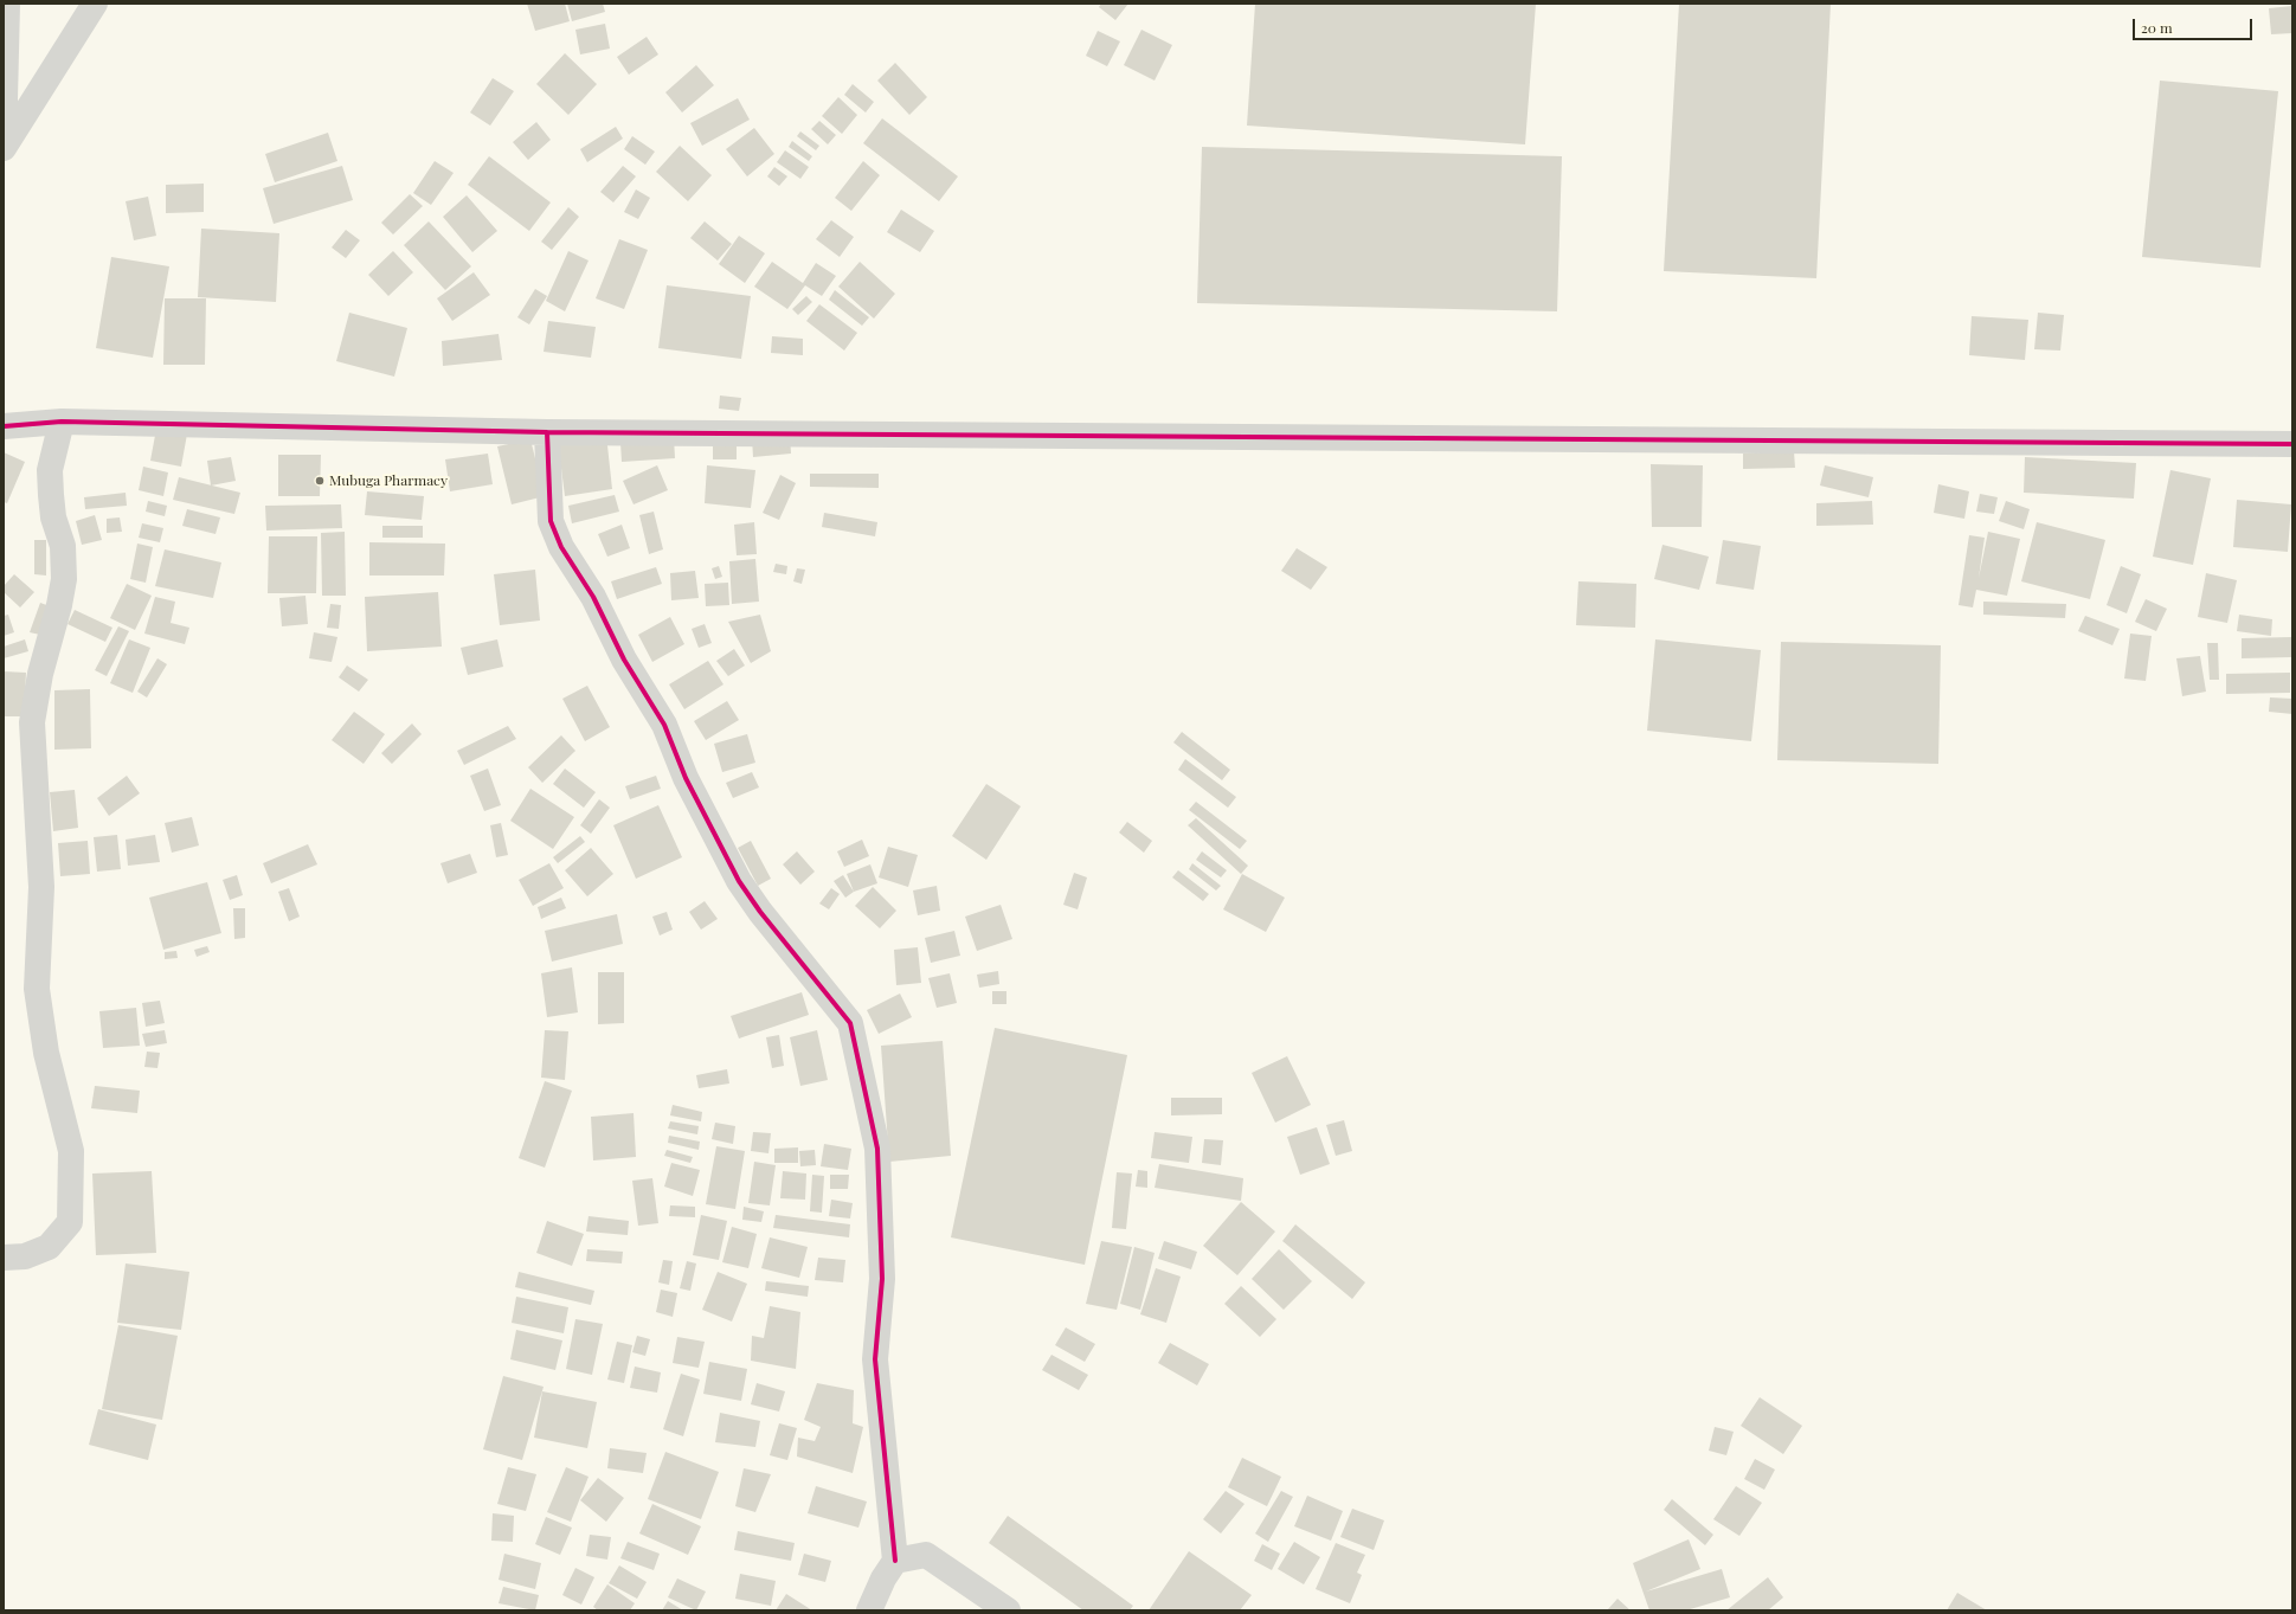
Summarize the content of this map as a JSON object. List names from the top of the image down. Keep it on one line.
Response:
{"places":["Mubuga Pharmacy"],"scale_bar":"20 m"}
